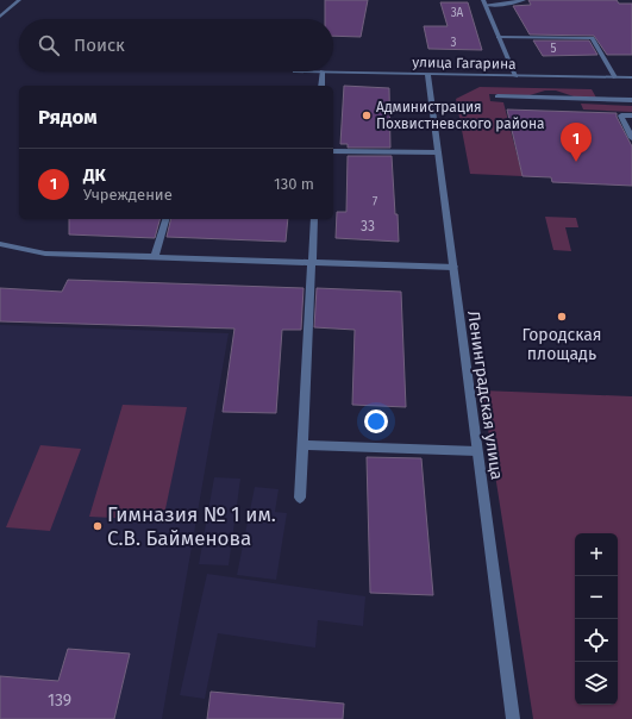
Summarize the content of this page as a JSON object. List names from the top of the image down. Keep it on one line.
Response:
{"streets":{"street":["улица Гагарина","Ленинградская улица"]},"crossings":[["улица Гагарина","Ленинградская улица"]],"places":["Администрация Похвистневского района","Городская площадь","Гимназия № 1 им. С.В. Байменова"],"house_numbers":["3А","3","5","7","33","139"],"page":{"search":"Поиск","heading":"Рядом","pins":"1","list":[{"mark":"1","name":"ДК","note":"Учреждение","value":"130 m"}],"map_buttons":["+","−"]}}
